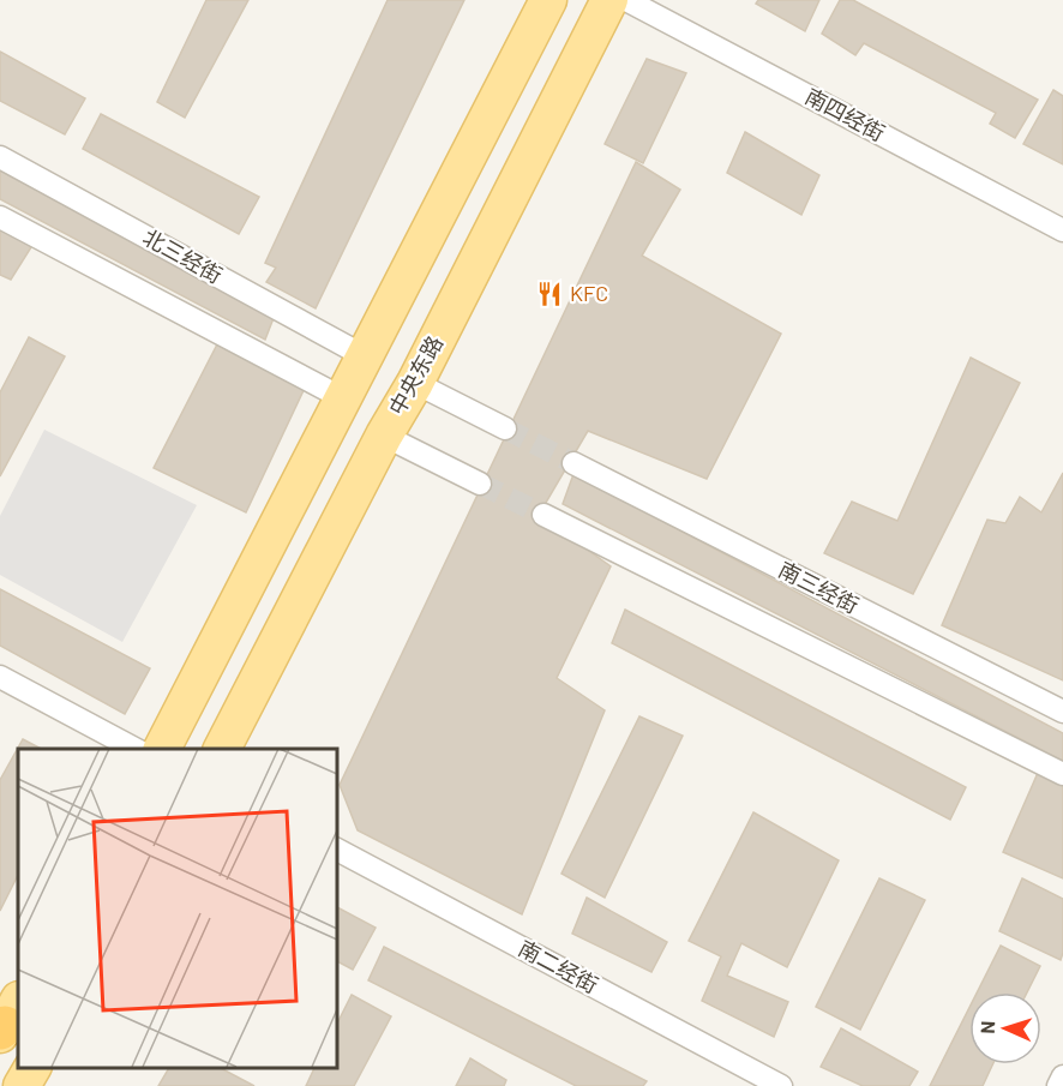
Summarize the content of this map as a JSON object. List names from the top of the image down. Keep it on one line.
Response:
{"streets":{"main road":["中央东路"],"street":["南四经街","北三经街","南三经街","南二经街"]},"places":{"restaurant":["KFC"]},"north":"left"}
